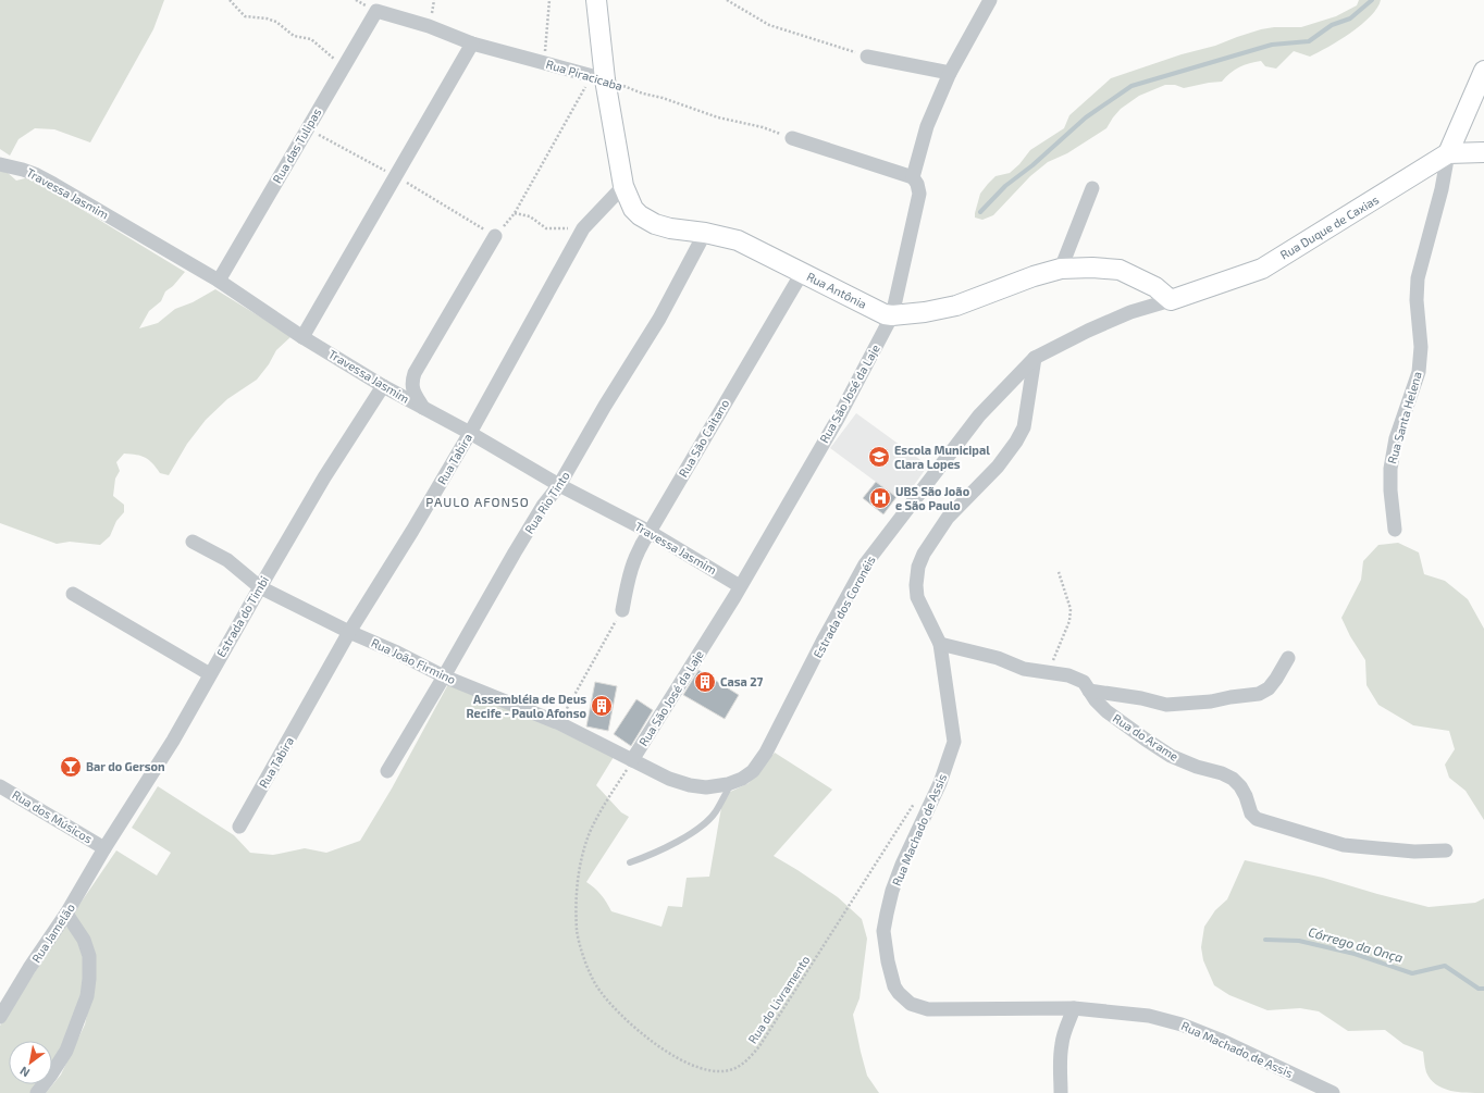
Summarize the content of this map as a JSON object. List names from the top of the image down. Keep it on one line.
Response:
{"streets":{"street":["Rua Piracicaba","Rua das Tulipas","Travessa Jasmim","Rua Duque de Caxias","Rua Antônia","Rua São José da Laje","Rua Santa Helena","Rua São Caitano","Rua Tabira","Rua Rio Tinto","Estrada dos Coronéis","Estrada do Timbi","Rua João Firmino","Rua do Arame","Rua dos Músicos","Rua Machado de Assis","Rua Jamelão"],"path":["Rua do Livramento"]},"crossings":[["Rua Piracicaba","Rua das Tulipas"],["Rua Piracicaba","Rua Antônia"],["Rua das Tulipas","Travessa Jasmim"],["Travessa Jasmim","Rua São José da Laje"],["Travessa Jasmim","Rua São Caitano"],["Travessa Jasmim","Rua Tabira"],["Travessa Jasmim","Rua Rio Tinto"],["Travessa Jasmim","Estrada do Timbi"],["Rua Duque de Caxias","Rua Antônia"],["Rua Duque de Caxias","Rua Santa Helena"],["Rua Duque de Caxias","Estrada dos Coronéis"],["Rua Antônia","Rua São José da Laje"],["Rua Antônia","Rua São Caitano"],["Rua Antônia","Rua Tabira"],["Rua Antônia","Rua Rio Tinto"],["Rua Antônia","Estrada dos Coronéis"],["Rua São José da Laje","Rua João Firmino"],["Rua São José da Laje","Rua do Livramento"],["Rua Tabira","Rua João Firmino"],["Rua Rio Tinto","Rua João Firmino"],["Estrada dos Coronéis","Rua João Firmino"],["Estrada dos Coronéis","Rua Machado de Assis"],["Estrada do Timbi","Rua João Firmino"],["Estrada do Timbi","Rua dos Músicos"],["Estrada do Timbi","Rua Jamelão"],["Rua João Firmino","Rua do Livramento"],["Rua do Arame","Rua Machado de Assis"],["Rua dos Músicos","Rua Jamelão"]],"districts":["PAULO AFONSO"],"water":["Córrego da Onça"],"places":{"school or university":["Escola Municipal Clara Lopes"],"hospital":["UBS São João e São Paulo"],"building":["Casa 27","Assembléia de Deus Recife - Paulo Afonso"],"bar":["Bar do Gerson"]},"north":"bottom left"}
